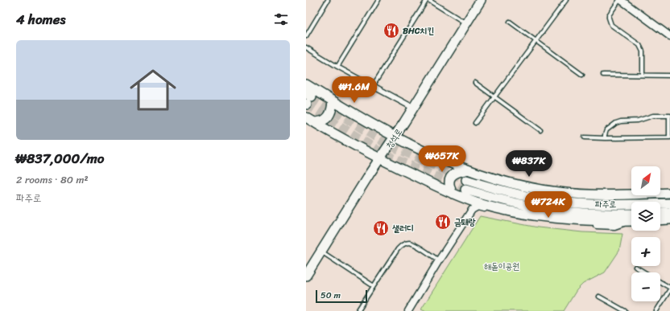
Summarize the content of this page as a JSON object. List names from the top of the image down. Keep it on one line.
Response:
{"streets":{"main road":["청석로","파주로"]},"parks":["해돋이공원"],"places":{"restaurant":["BHC치킨","금퇘랑","샐러디"]},"scale_bar":"50 m","north":"top right","page":{"heading":"4 homes","list":[{"name":"₩837,000/mo","note":"2 rooms · 80 m² · 파주로"}],"price":["₩1.6M","₩657K","₩837K","₩724K"],"map_buttons":["+","−"],"scale":"50 m"}}
